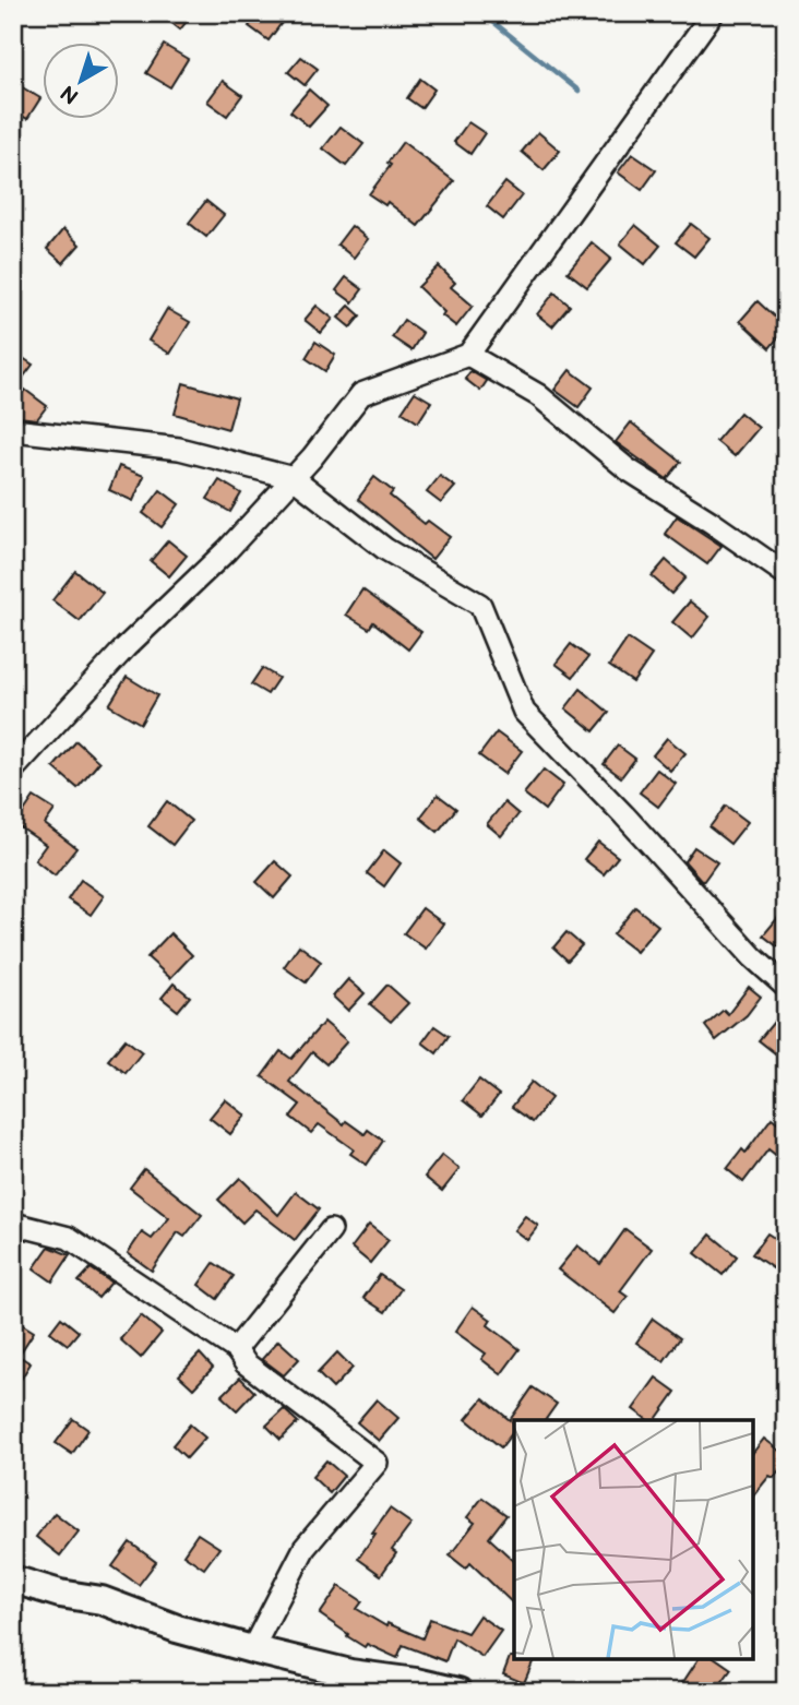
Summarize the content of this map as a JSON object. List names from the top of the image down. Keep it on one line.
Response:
{"north":"bottom left"}
